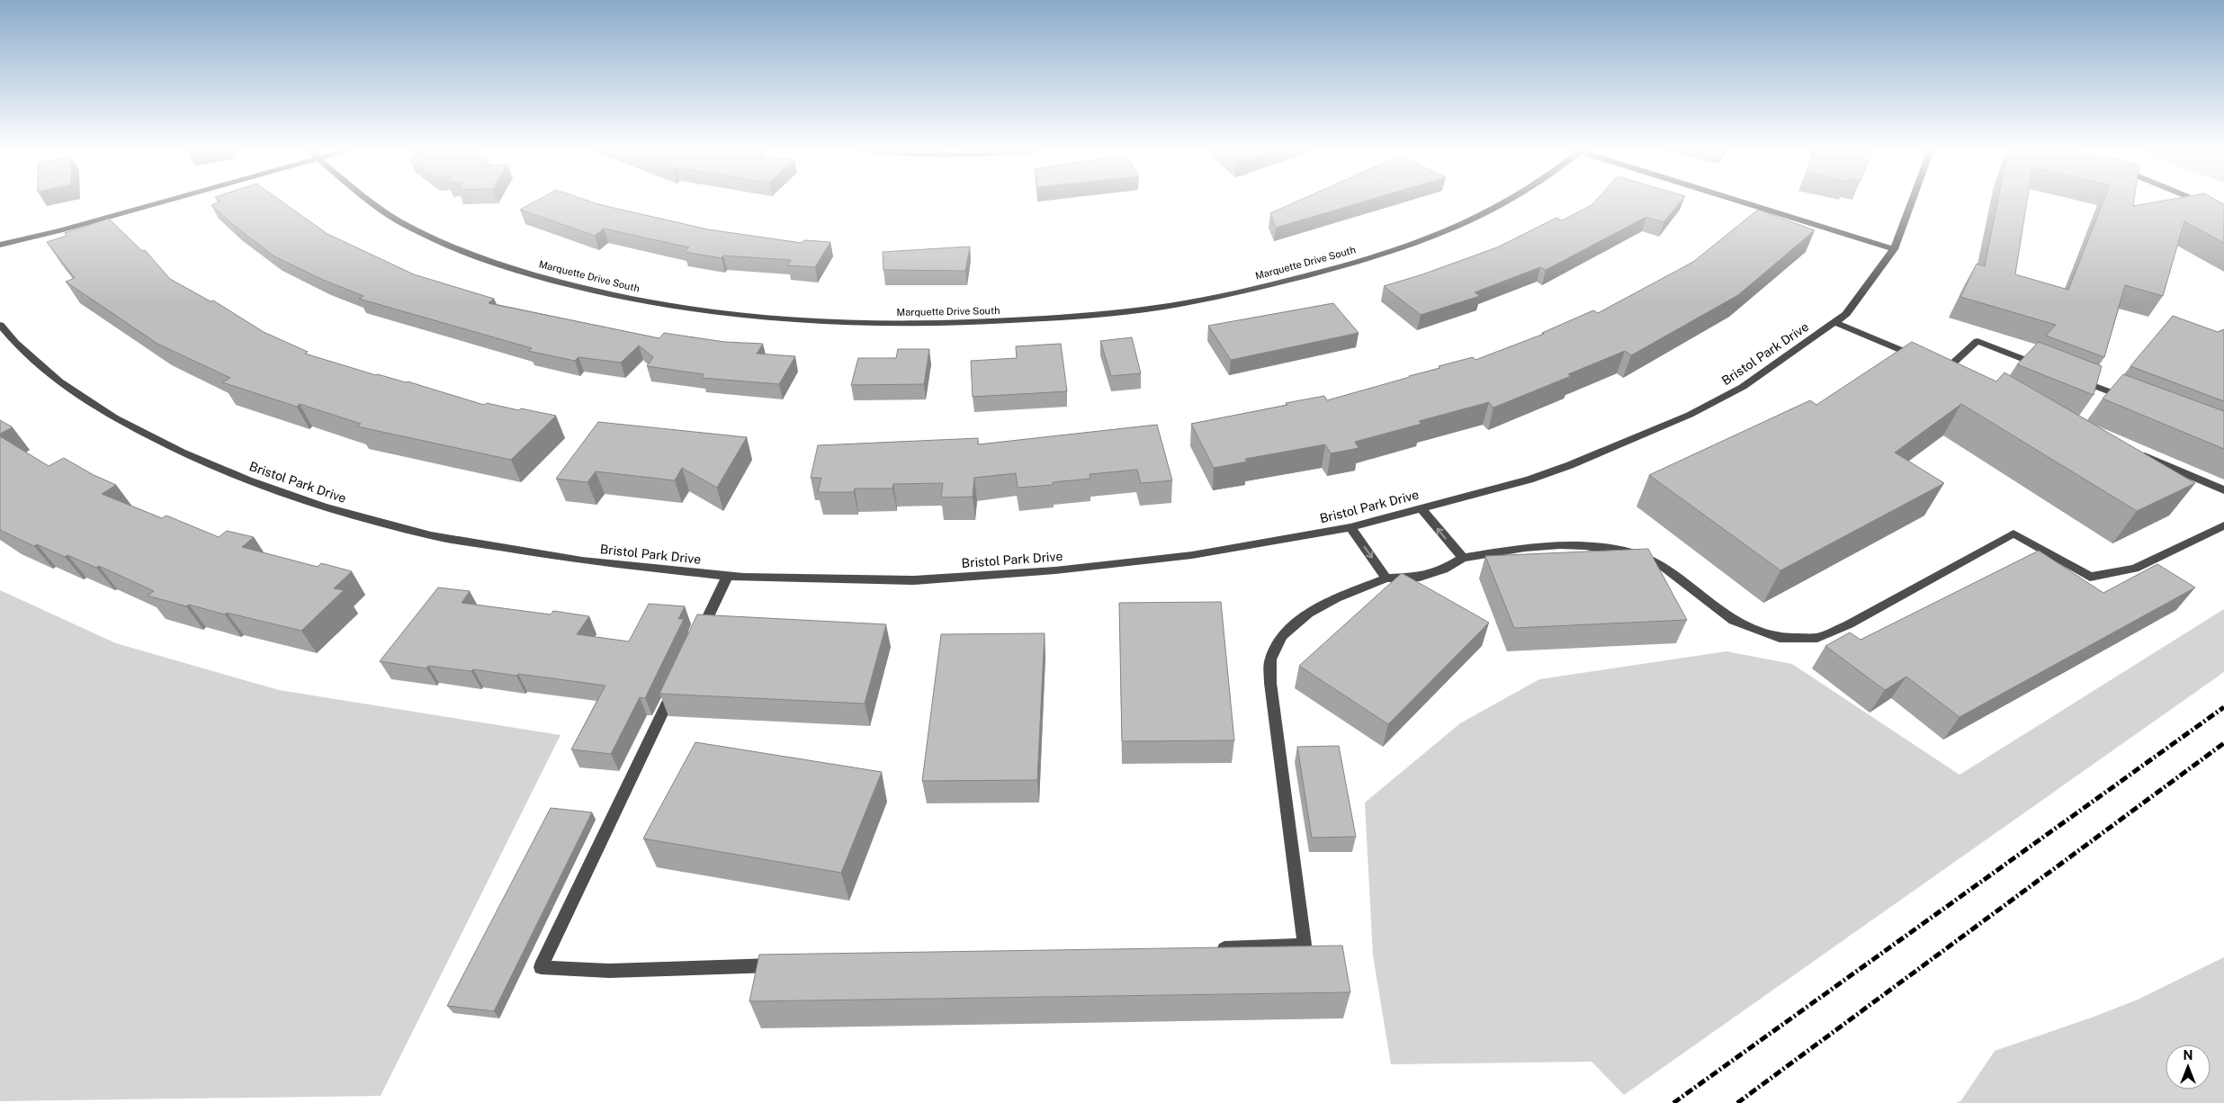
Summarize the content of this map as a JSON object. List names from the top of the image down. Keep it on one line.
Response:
{"streets":{"street":["Marquette Drive South","Bristol Park Drive"]},"north":"top"}
